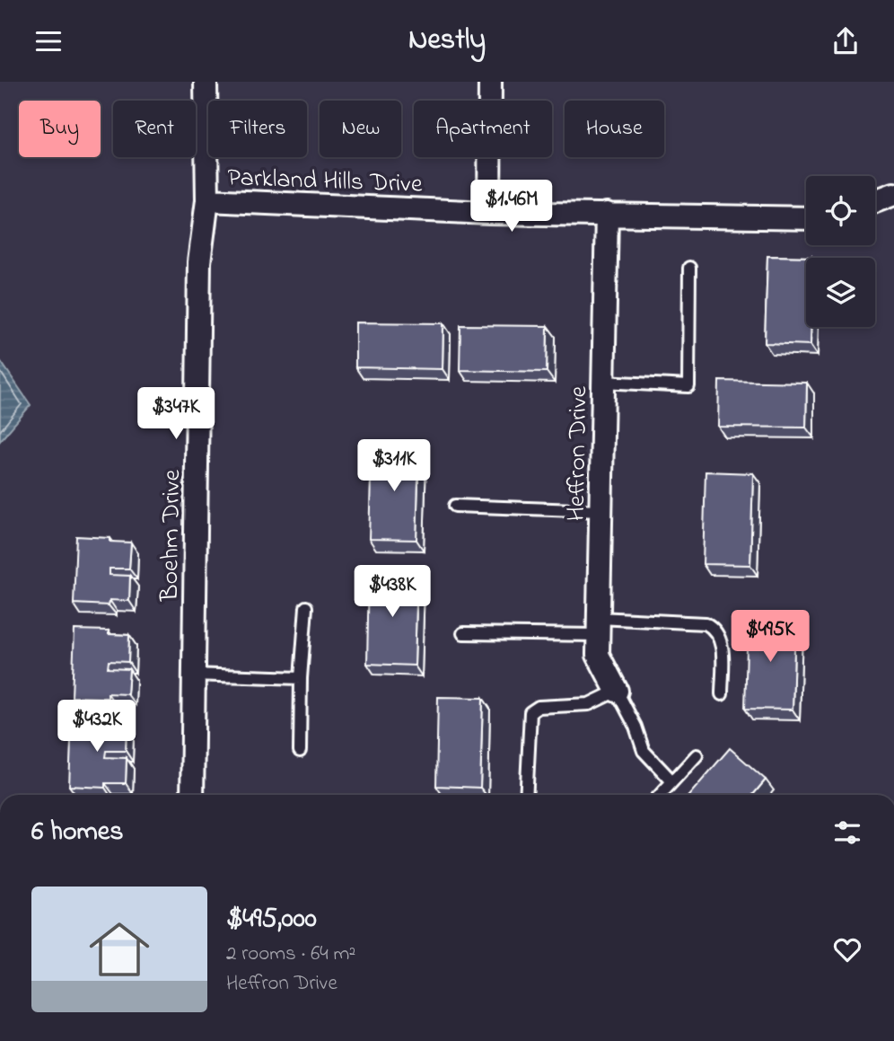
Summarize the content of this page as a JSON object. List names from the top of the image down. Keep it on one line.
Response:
{"streets":{"street":["Parkland Hills Drive","Heffron Drive","Boehm Drive"]},"crossings":[["Parkland Hills Drive","Heffron Drive"],["Parkland Hills Drive","Boehm Drive"]],"page":{"header":"Nestly","chip":["Buy","Rent","Filters","New","Apartment","House"],"price":["$1.46M","$347K","$311K","$438K","$495K","$432K"],"heading":"6 homes","list":[{"name":"$495,000","note":"2 rooms · 64 m² · Heffron Drive"}]}}
